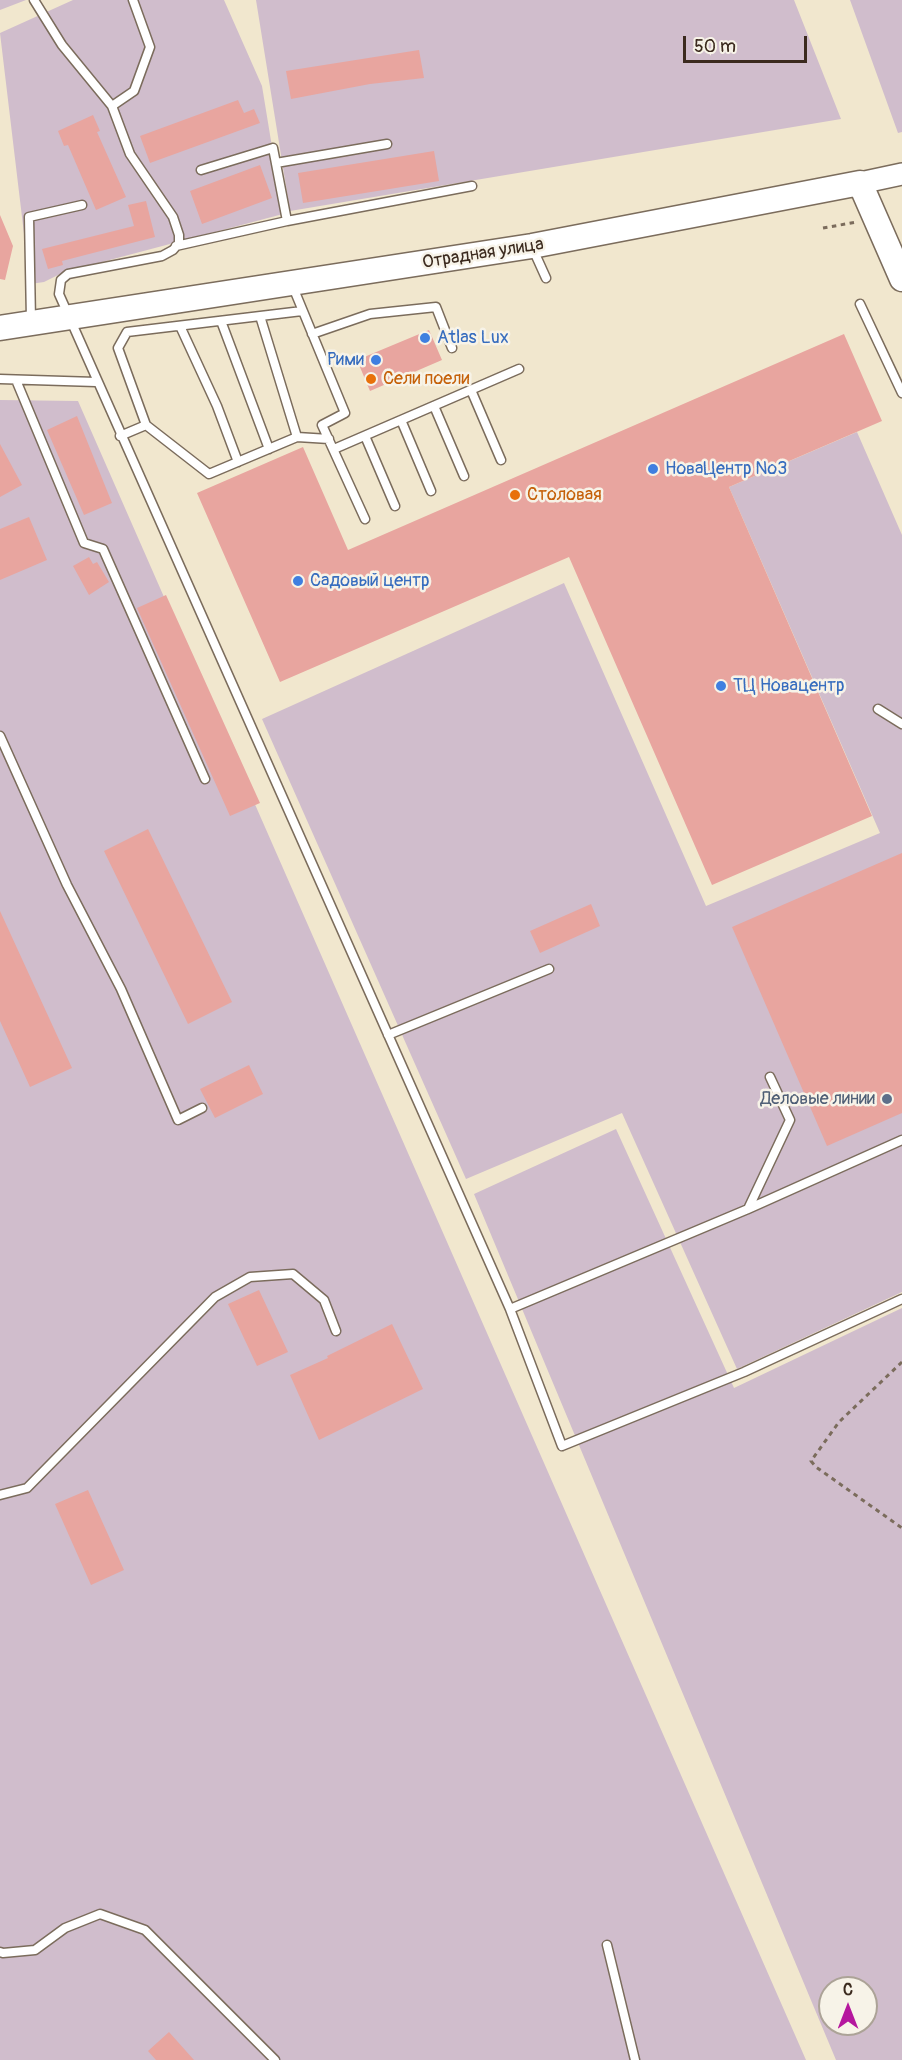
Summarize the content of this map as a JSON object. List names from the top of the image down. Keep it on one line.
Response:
{"streets":{"main road":["Отрадная улица"]},"places":["Atlas Lux","Рими","Сели поели","НоваЦентр №3","Столовая","Садовый центр","ТЦ Новацентр","Деловые линии"],"scale_bar":"50 m","north":"top"}
